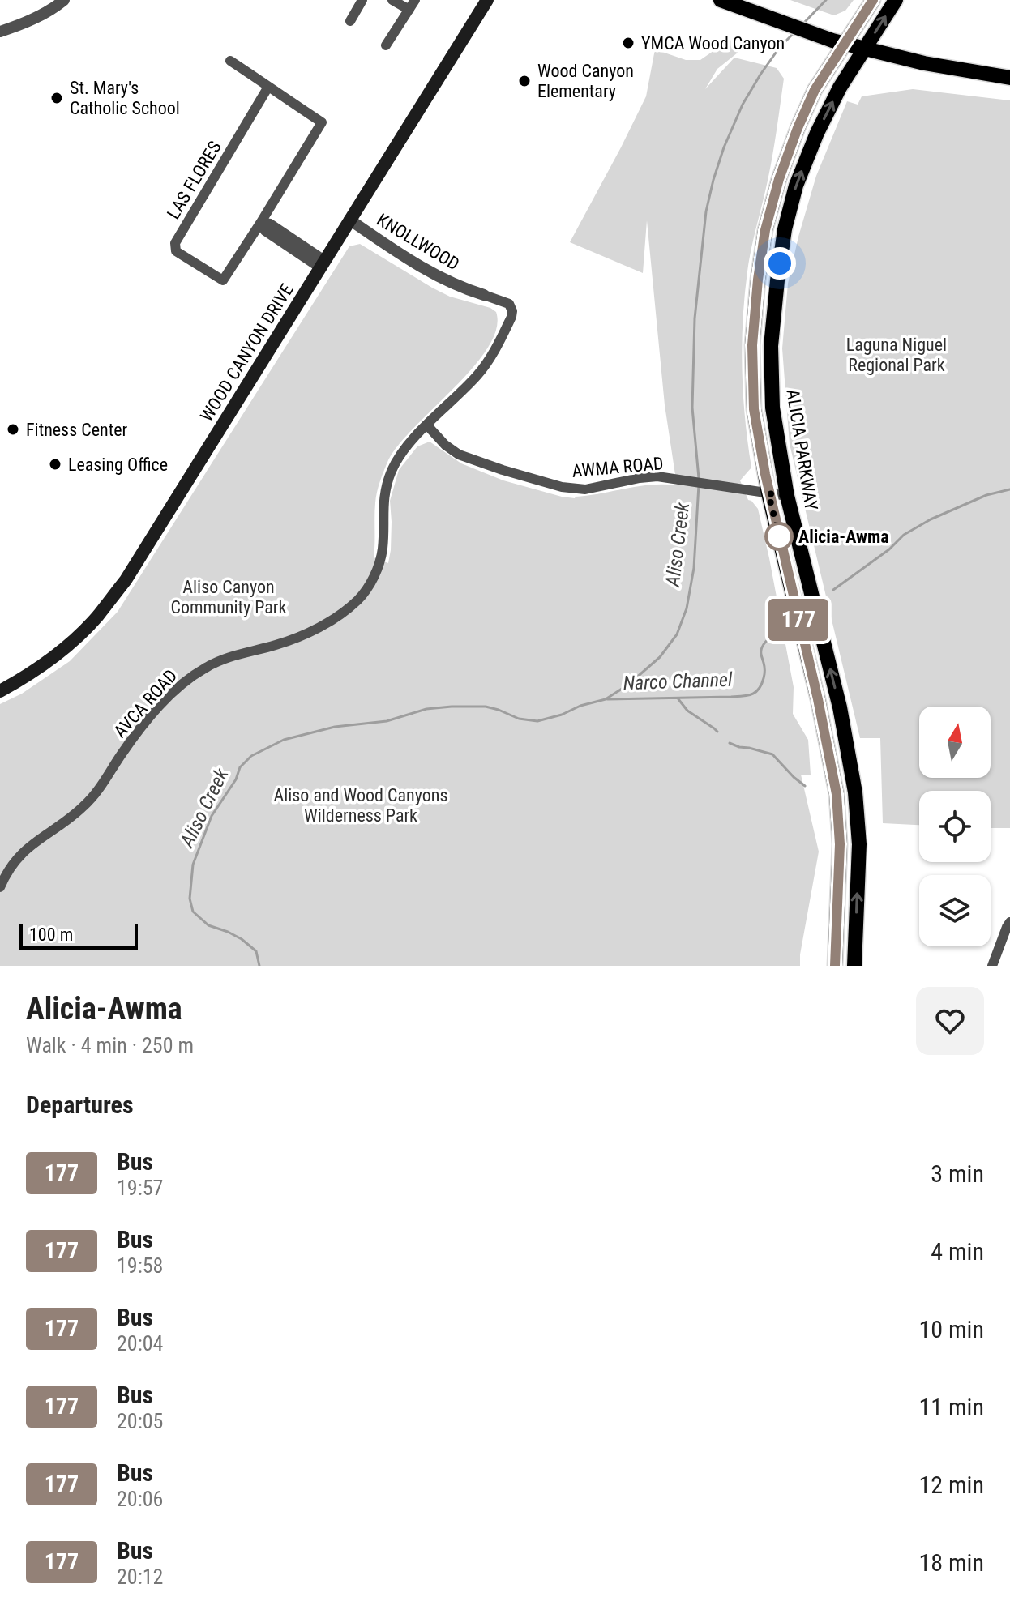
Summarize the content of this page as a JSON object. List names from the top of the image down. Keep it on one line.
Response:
{"streets":{"main road":["WOOD CANYON DRIVE","ALICIA PARKWAY"],"street":["LAS FLORES","KNOLLWOOD","AWMA ROAD","AVCA ROAD"]},"crossings":[["KNOLLWOOD","WOOD CANYON DRIVE"],["KNOLLWOOD","AWMA ROAD"],["KNOLLWOOD","AVCA ROAD"],["ALICIA PARKWAY","AWMA ROAD"],["AWMA ROAD","AVCA ROAD"]],"water":["Aliso Creek","Narco Channel"],"parks":["Laguna Niguel Regional Park","Aliso Canyon Community Park","Aliso and Wood Canyons Wilderness Park"],"places":["YMCA Wood Canyon","Wood Canyon Elementary","St. Mary's Catholic School","Fitness Center","Leasing Office","Alicia-Awma"],"lines":["bus line 177"],"scale_bar":"100 m","north":"top","page":{"on_map":"177","scale":"100 m","heading":[["Alicia-Awma","Walk · 4 min · 250 m"],"Departures"],"list":[{"mark":"177","name":"Bus","note":"19:57","value":"3 min"},{"mark":"177","name":"Bus","note":"19:58","value":"4 min"},{"mark":"177","name":"Bus","note":"20:04","value":"10 min"},{"mark":"177","name":"Bus","note":"20:05","value":"11 min"},{"mark":"177","name":"Bus","note":"20:06","value":"12 min"},{"mark":"177","name":"Bus","note":"20:12","value":"18 min"}]}}
